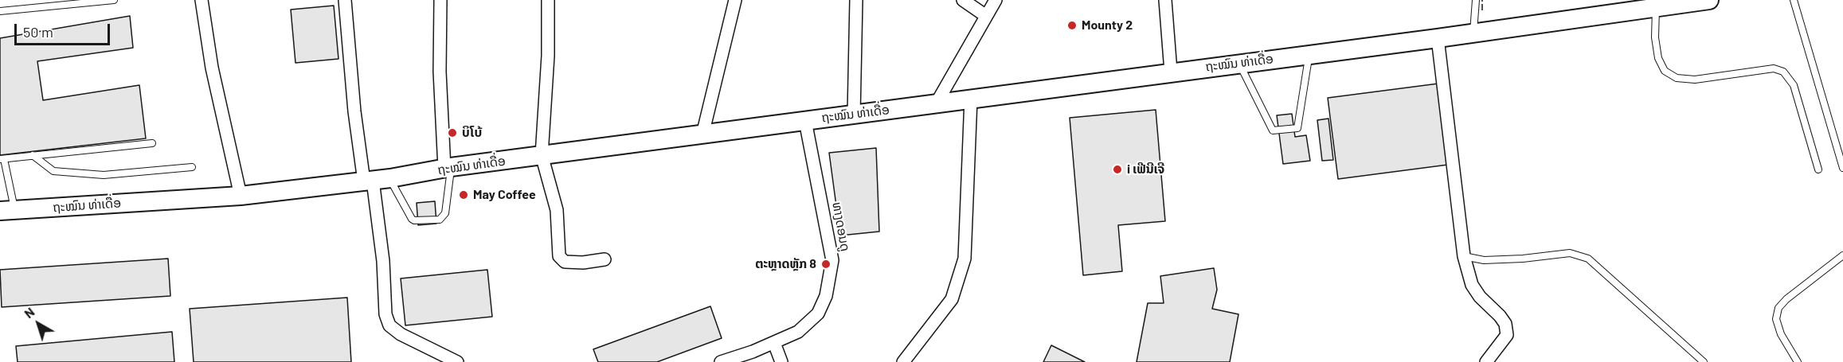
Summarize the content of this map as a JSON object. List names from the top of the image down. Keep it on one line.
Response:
{"streets":{"main road":["ຖະໝົນ ທ່າເດື່ອ"],"street":["ທາງດອນດູ"]},"crossings":[["ຖະໝົນ ທ່າເດື່ອ","ທາງດອນດູ"]],"places":["Mounty 2","ບິໂບ້","i ເຟີນີເຈີ","May Coffee","ຕະຫຼາດຫຼັກ 8"],"scale_bar":"50 m","north":"top left"}
